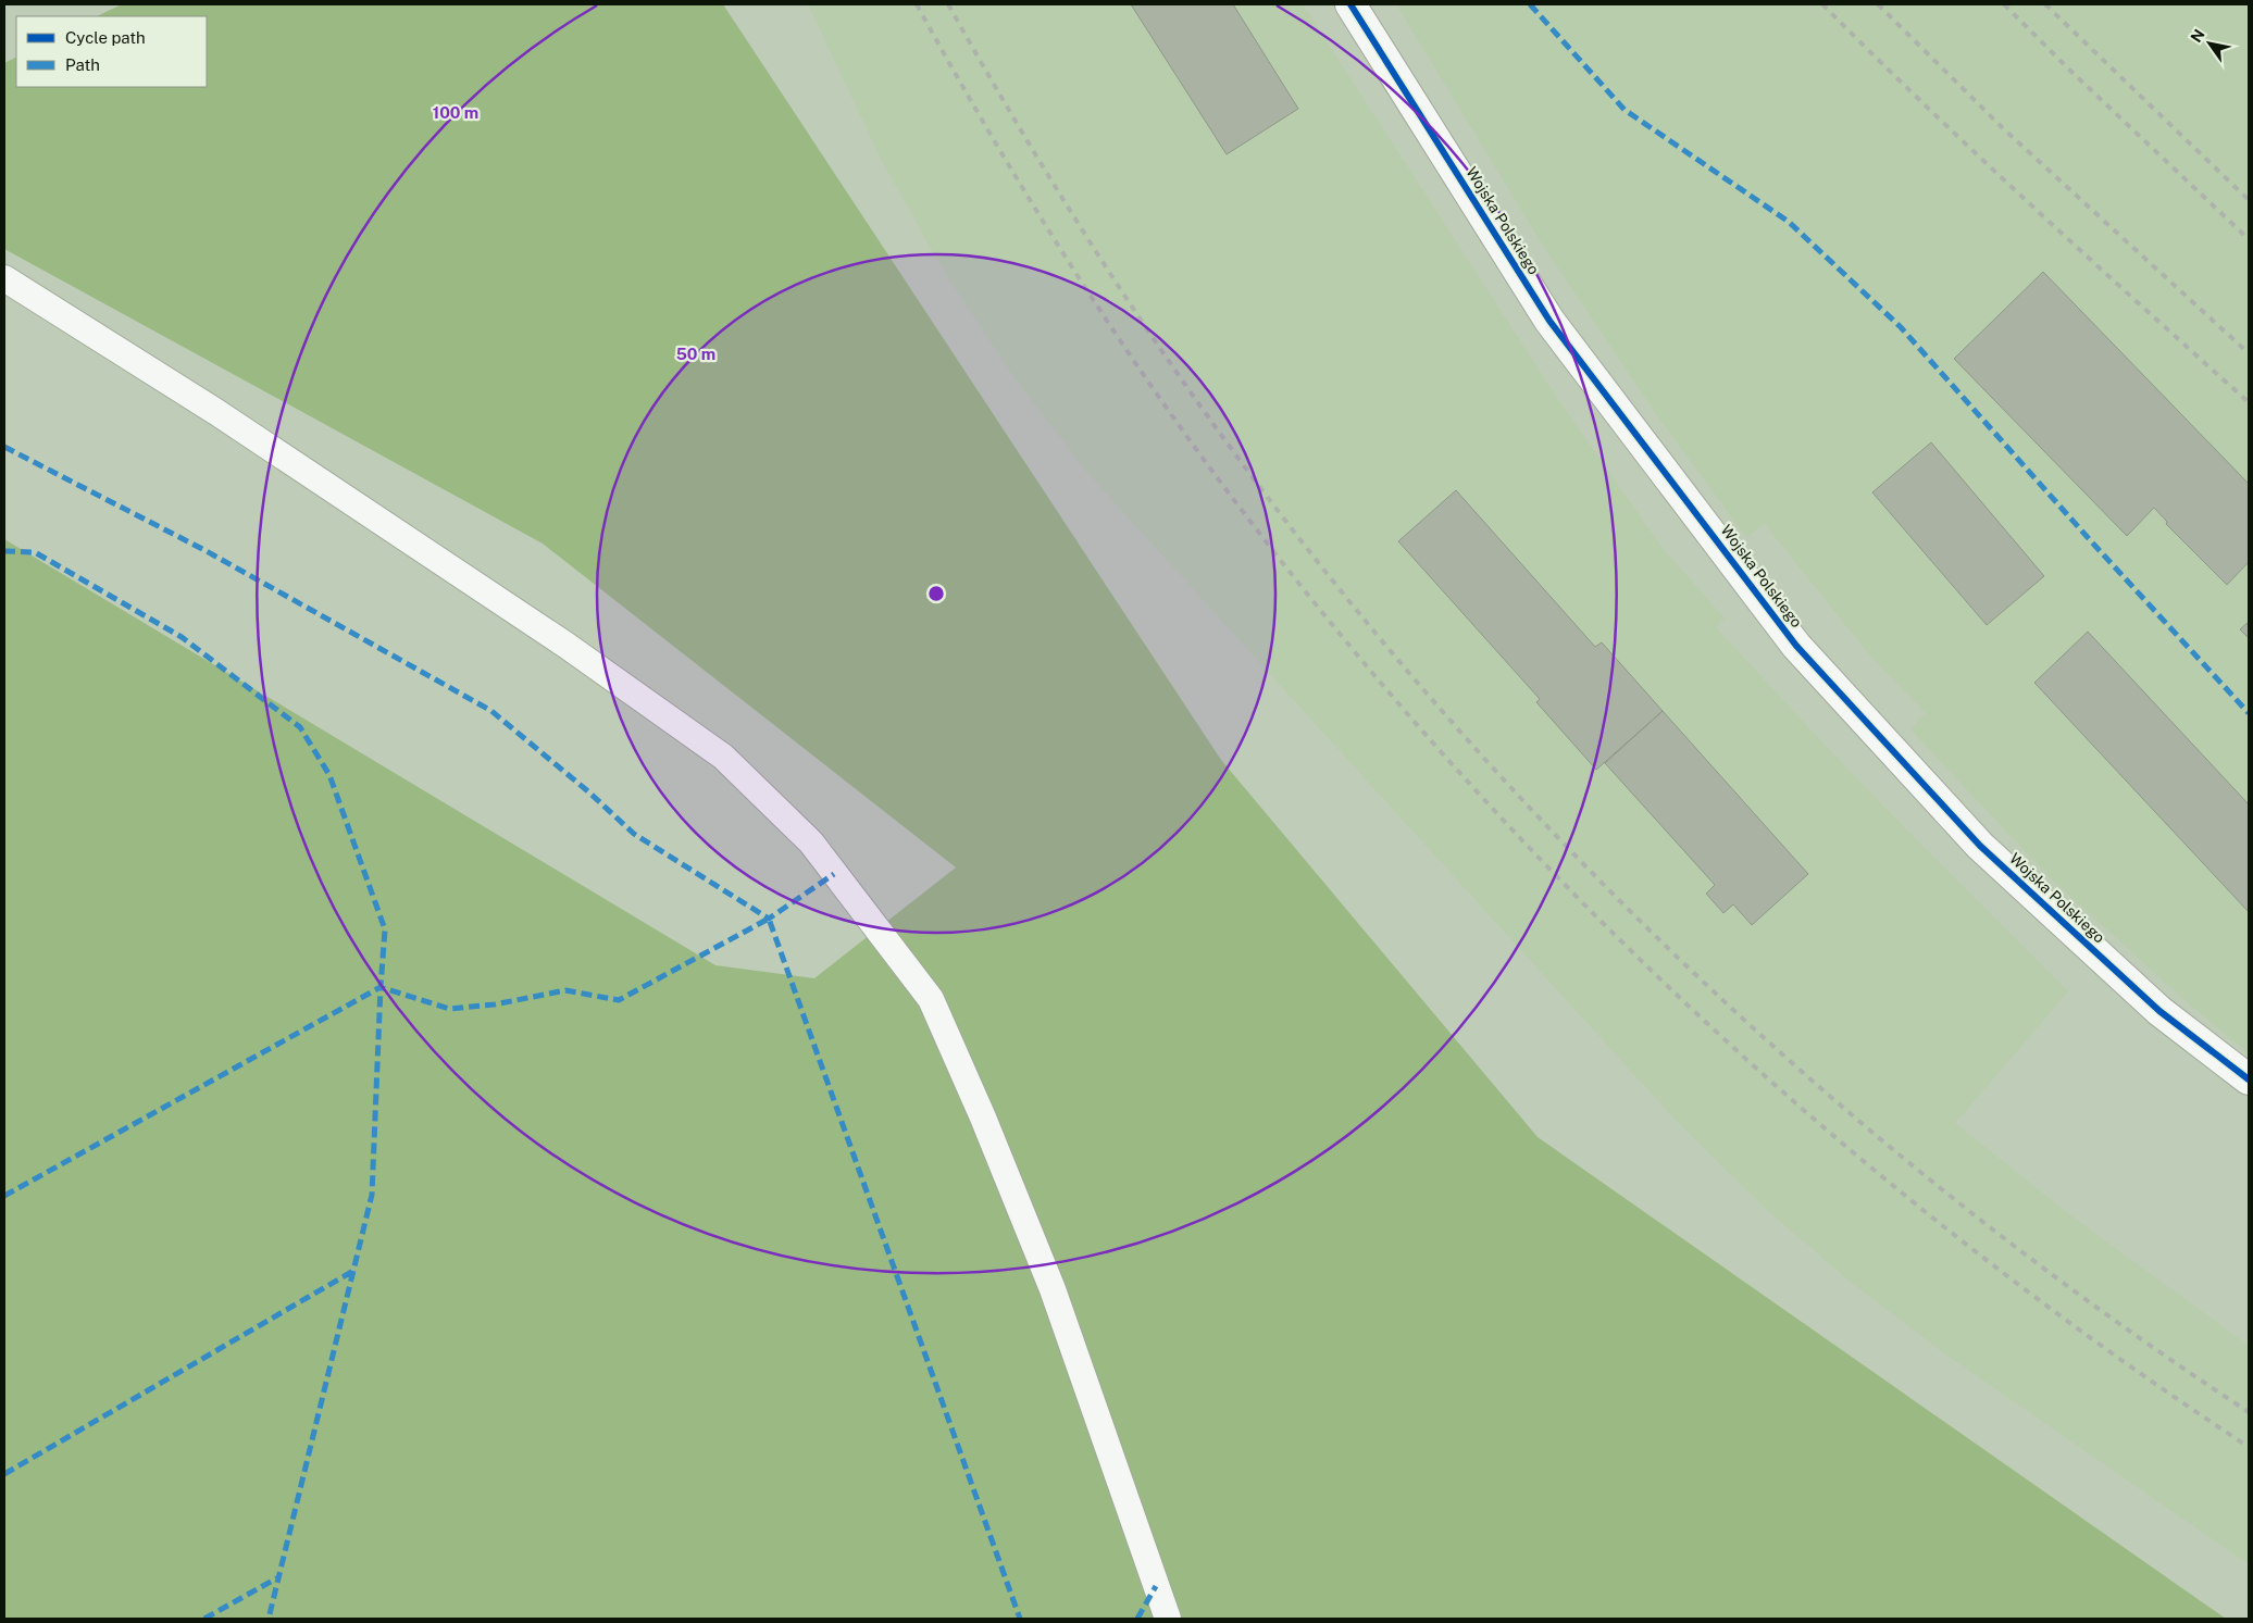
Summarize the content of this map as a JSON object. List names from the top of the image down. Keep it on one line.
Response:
{"streets":{"street":["Wojska Polskiego"]},"legend":["Cycle path","Path"],"north":"top left","rings":["100 m","50 m"]}
